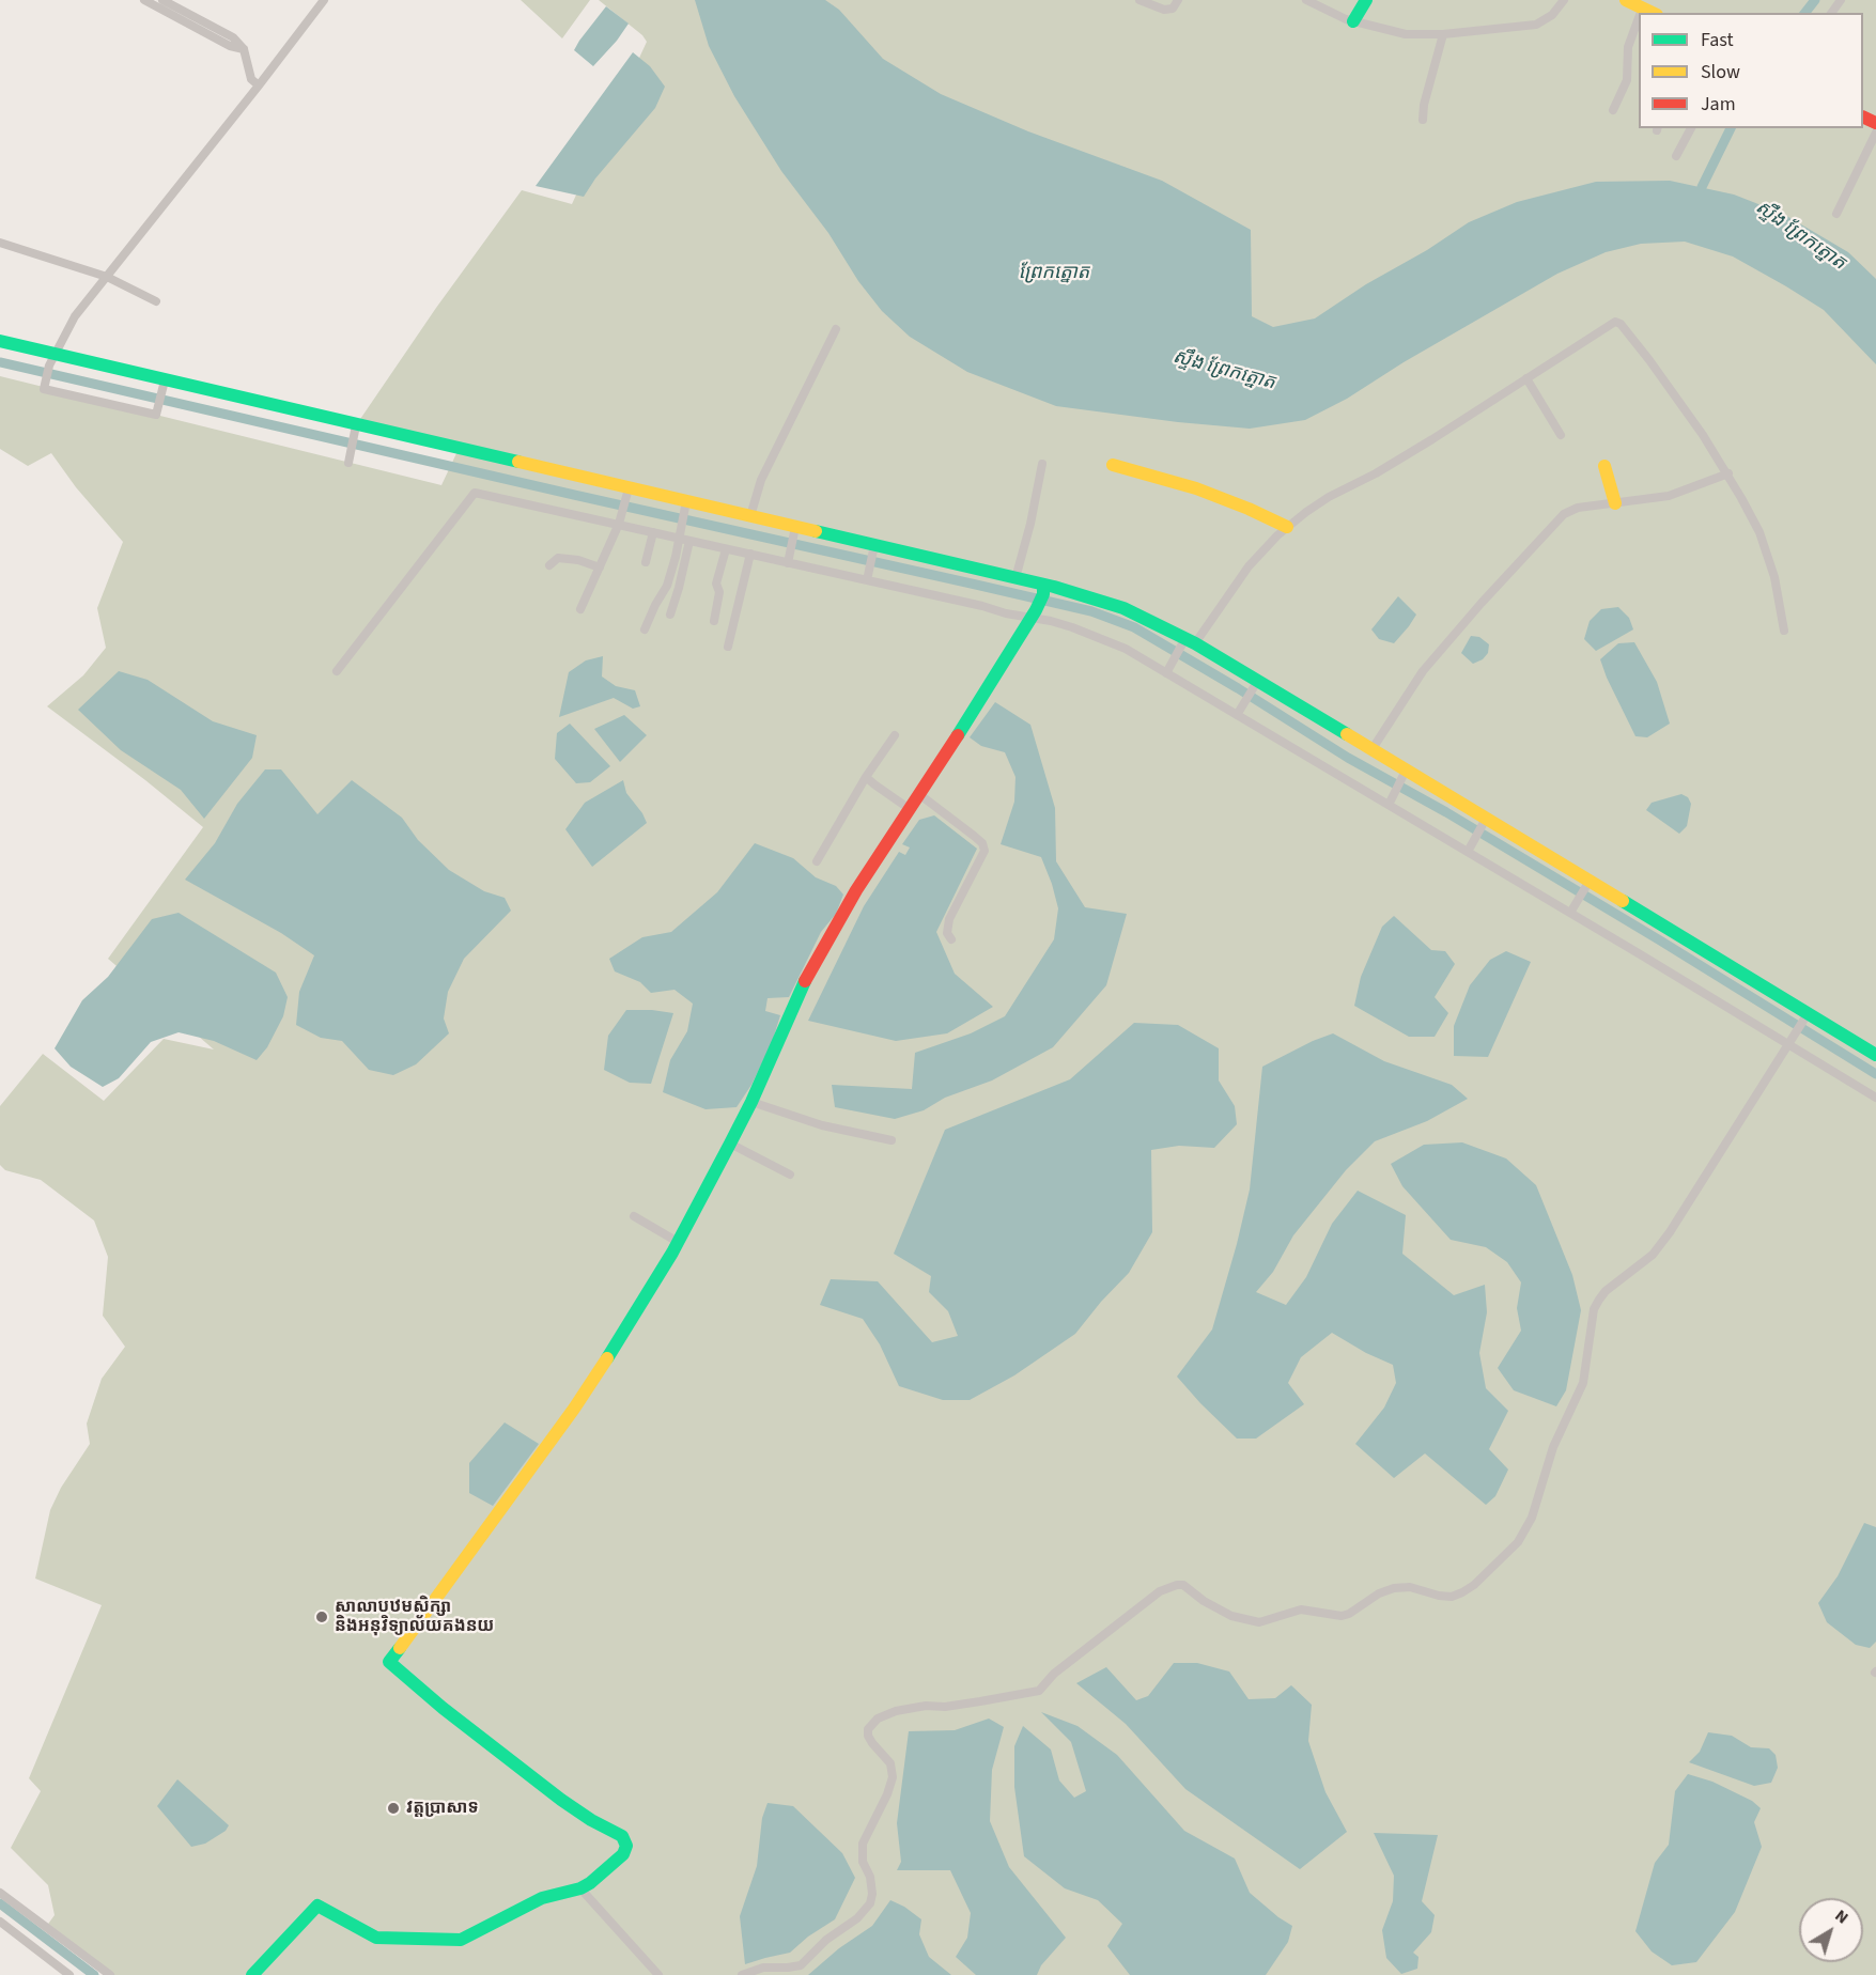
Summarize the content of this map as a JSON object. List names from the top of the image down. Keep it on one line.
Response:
{"water":["ស្ទឹង ព្រែកត្នោត","ព្រែកត្នោត"],"places":["សាលាបឋមសិក្សា និងអនុវិទ្យាល័យគងនយ","វត្តប្រាសាទ"],"legend":["Fast","Slow","Jam"],"north":"top right"}
